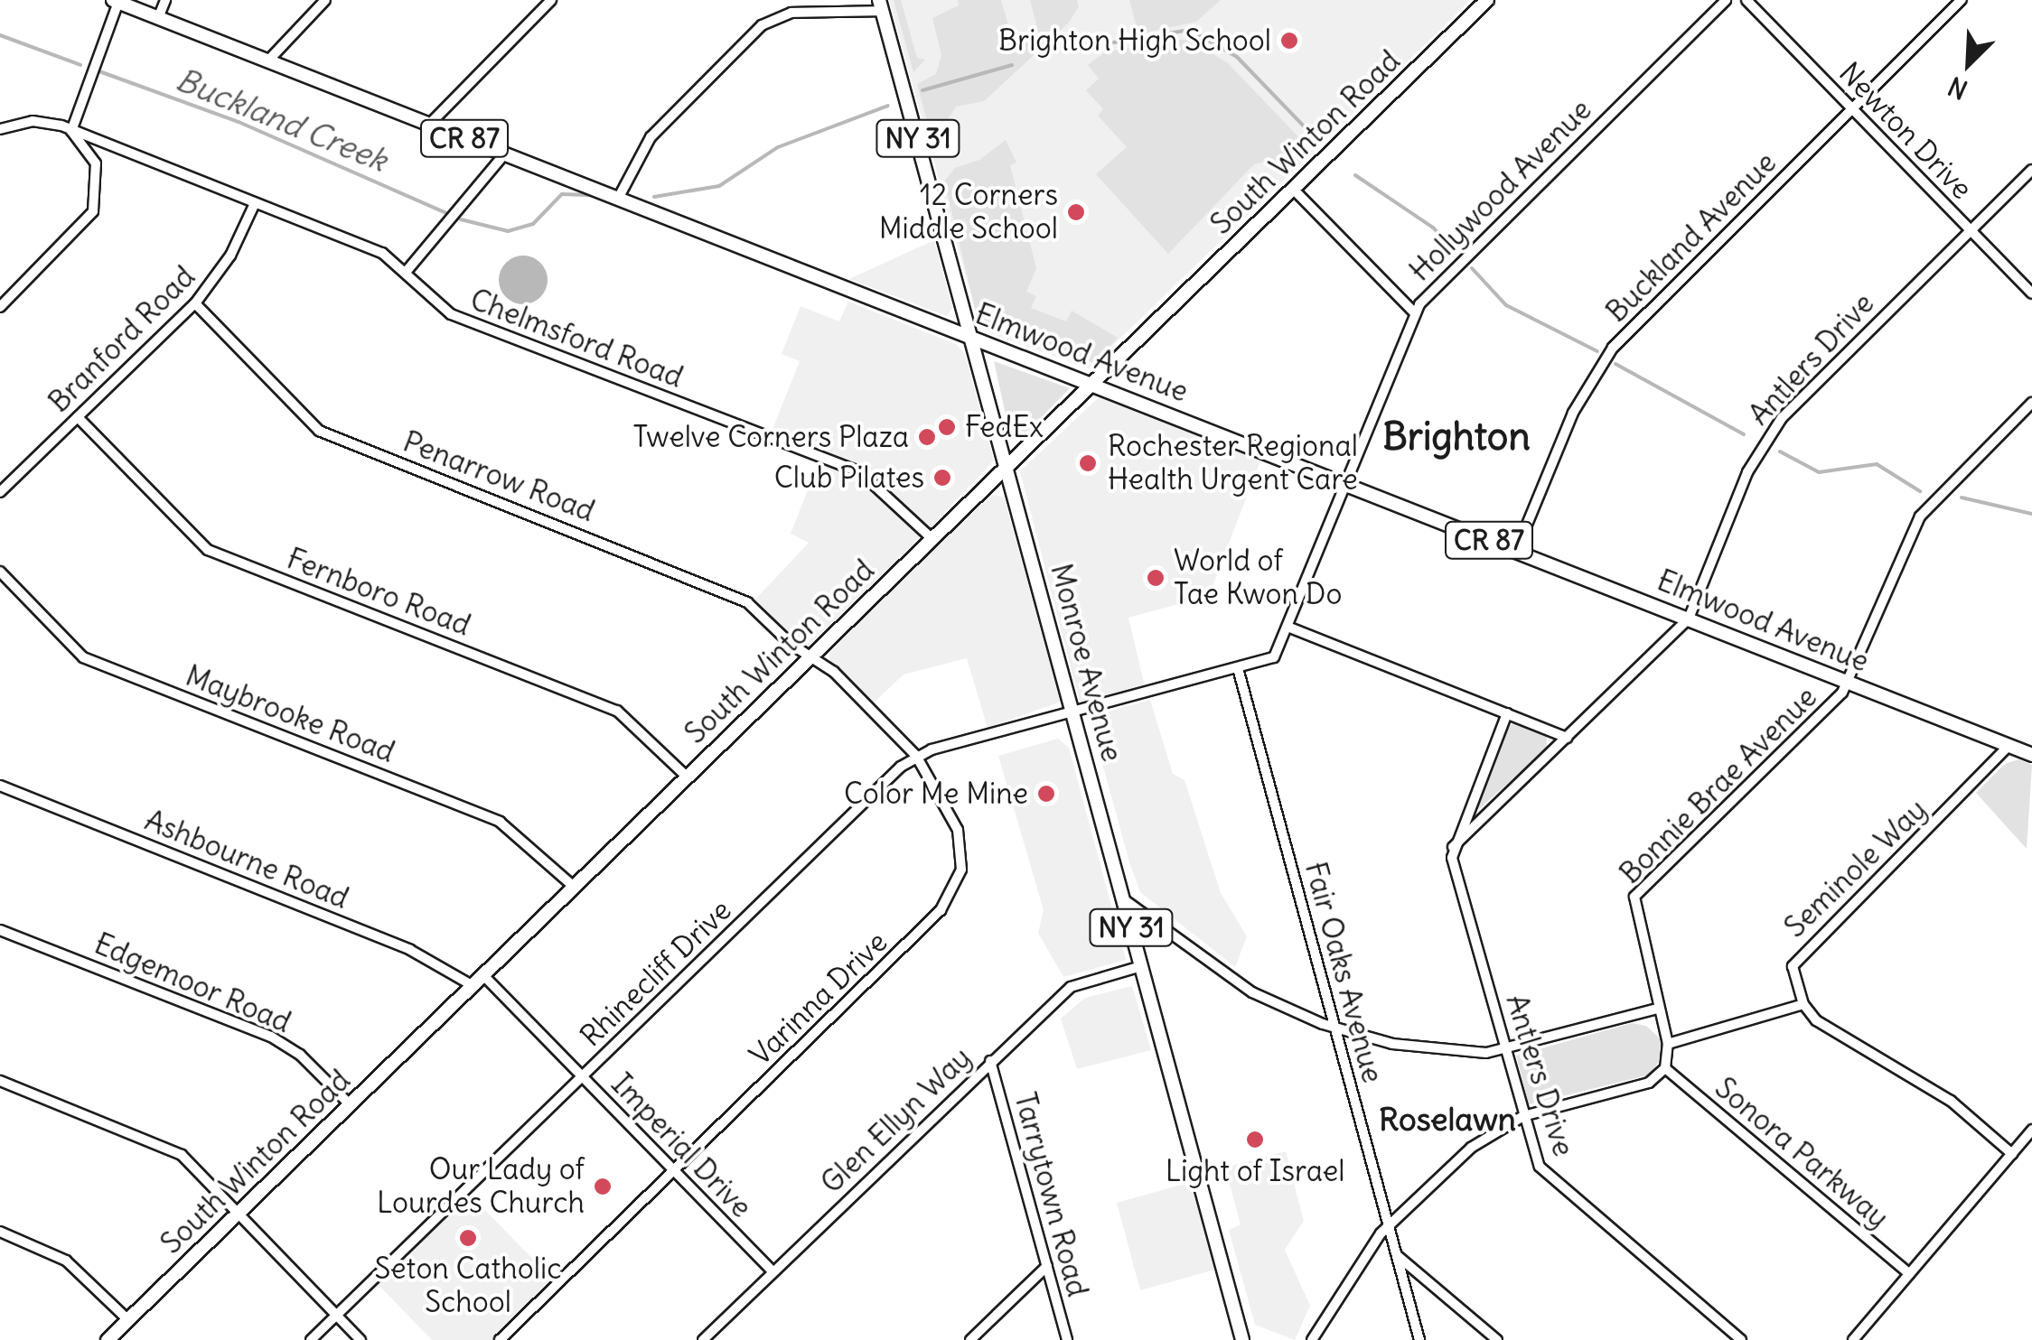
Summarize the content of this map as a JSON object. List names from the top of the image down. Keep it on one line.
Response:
{"streets":{"main road":["CR 87","NY 31","South Winton Road","Elmwood Avenue","Monroe Avenue"],"street":["Newton Drive","Hollywood Avenue","Buckland Avenue","Chelmsford Road","Branford Road","Antlers Drive","Penarrow Road","Fernboro Road","Maybrooke Road","Bonnie Brae Avenue","Ashbourne Road","Seminole Way","Fair Oaks Avenue","Rhinecliff Drive","Edgemoor Road","Varinna Drive","Glen Ellyn Way","Imperial Drive","Sonora Parkway","Tarrytown Road"]},"crossings":[["Newton Drive","Buckland Avenue"],["Newton Drive","Antlers Drive"],["South Winton Road","Chelmsford Road"],["South Winton Road","Elmwood Avenue"],["South Winton Road","Penarrow Road"],["South Winton Road","Fernboro Road"],["South Winton Road","Monroe Avenue"],["South Winton Road","Maybrooke Road"],["South Winton Road","Ashbourne Road"],["South Winton Road","Edgemoor Road"],["South Winton Road","Varinna Drive"],["South Winton Road","Imperial Drive"],["Hollywood Avenue","Elmwood Avenue"],["Hollywood Avenue","Monroe Avenue"],["Hollywood Avenue","Fair Oaks Avenue"],["Hollywood Avenue","Rhinecliff Drive"],["Buckland Avenue","Elmwood Avenue"],["Chelmsford Road","Branford Road"],["Branford Road","Penarrow Road"],["Branford Road","Fernboro Road"],["Elmwood Avenue","Antlers Drive"],["Elmwood Avenue","Monroe Avenue"],["Elmwood Avenue","Bonnie Brae Avenue"],["Elmwood Avenue","Seminole Way"],["Penarrow Road","Varinna Drive"],["Monroe Avenue","Rhinecliff Drive"],["Monroe Avenue","Glen Ellyn Way"],["Rhinecliff Drive","Varinna Drive"],["Rhinecliff Drive","Imperial Drive"],["Varinna Drive","Imperial Drive"],["Glen Ellyn Way","Imperial Drive"],["Glen Ellyn Way","Tarrytown Road"]],"districts":["Brighton","Roselawn"],"water":["Buckland Creek"],"places":["Brighton High School","12 Corners Middle School","FedEx","Twelve Corners Plaza","Rochester Regional Health Urgent Care","Club Pilates","World of Tae Kwon Do","Color Me Mine","Light of Israel","Our Lady of Lourdes Church","Seton Catholic School"],"north":"bottom left"}
